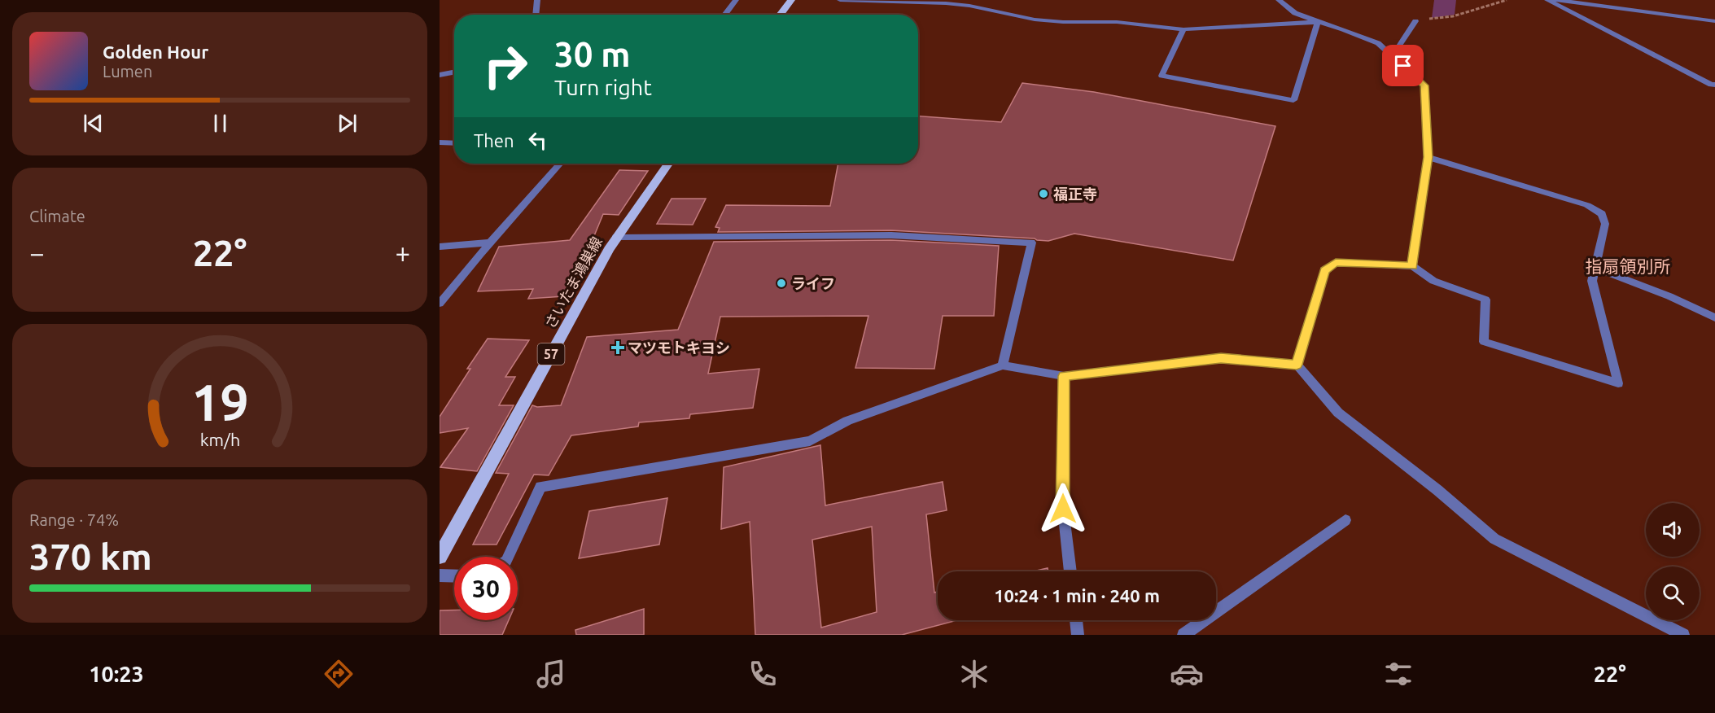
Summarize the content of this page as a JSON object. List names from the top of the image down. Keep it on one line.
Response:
{"streets":{"main road":["さいたま鴻巣線","57"]},"districts":["指扇領別所"],"places":{"other":["福正寺","ライフ"],"health":["マツモトキヨシ"]},"page":{"turn":["30 m","Turn right"],"song":["Golden Hour","Lumen"],"then":"Then","tile":["Climate",["Range · 74%","370 km"]],"heat":["−","22°","+"],"limit":"30","trip":"10:24 · 1 min · 240 m","tabs":["10:23","22°"],"gauge":["19","km/h"]}}
